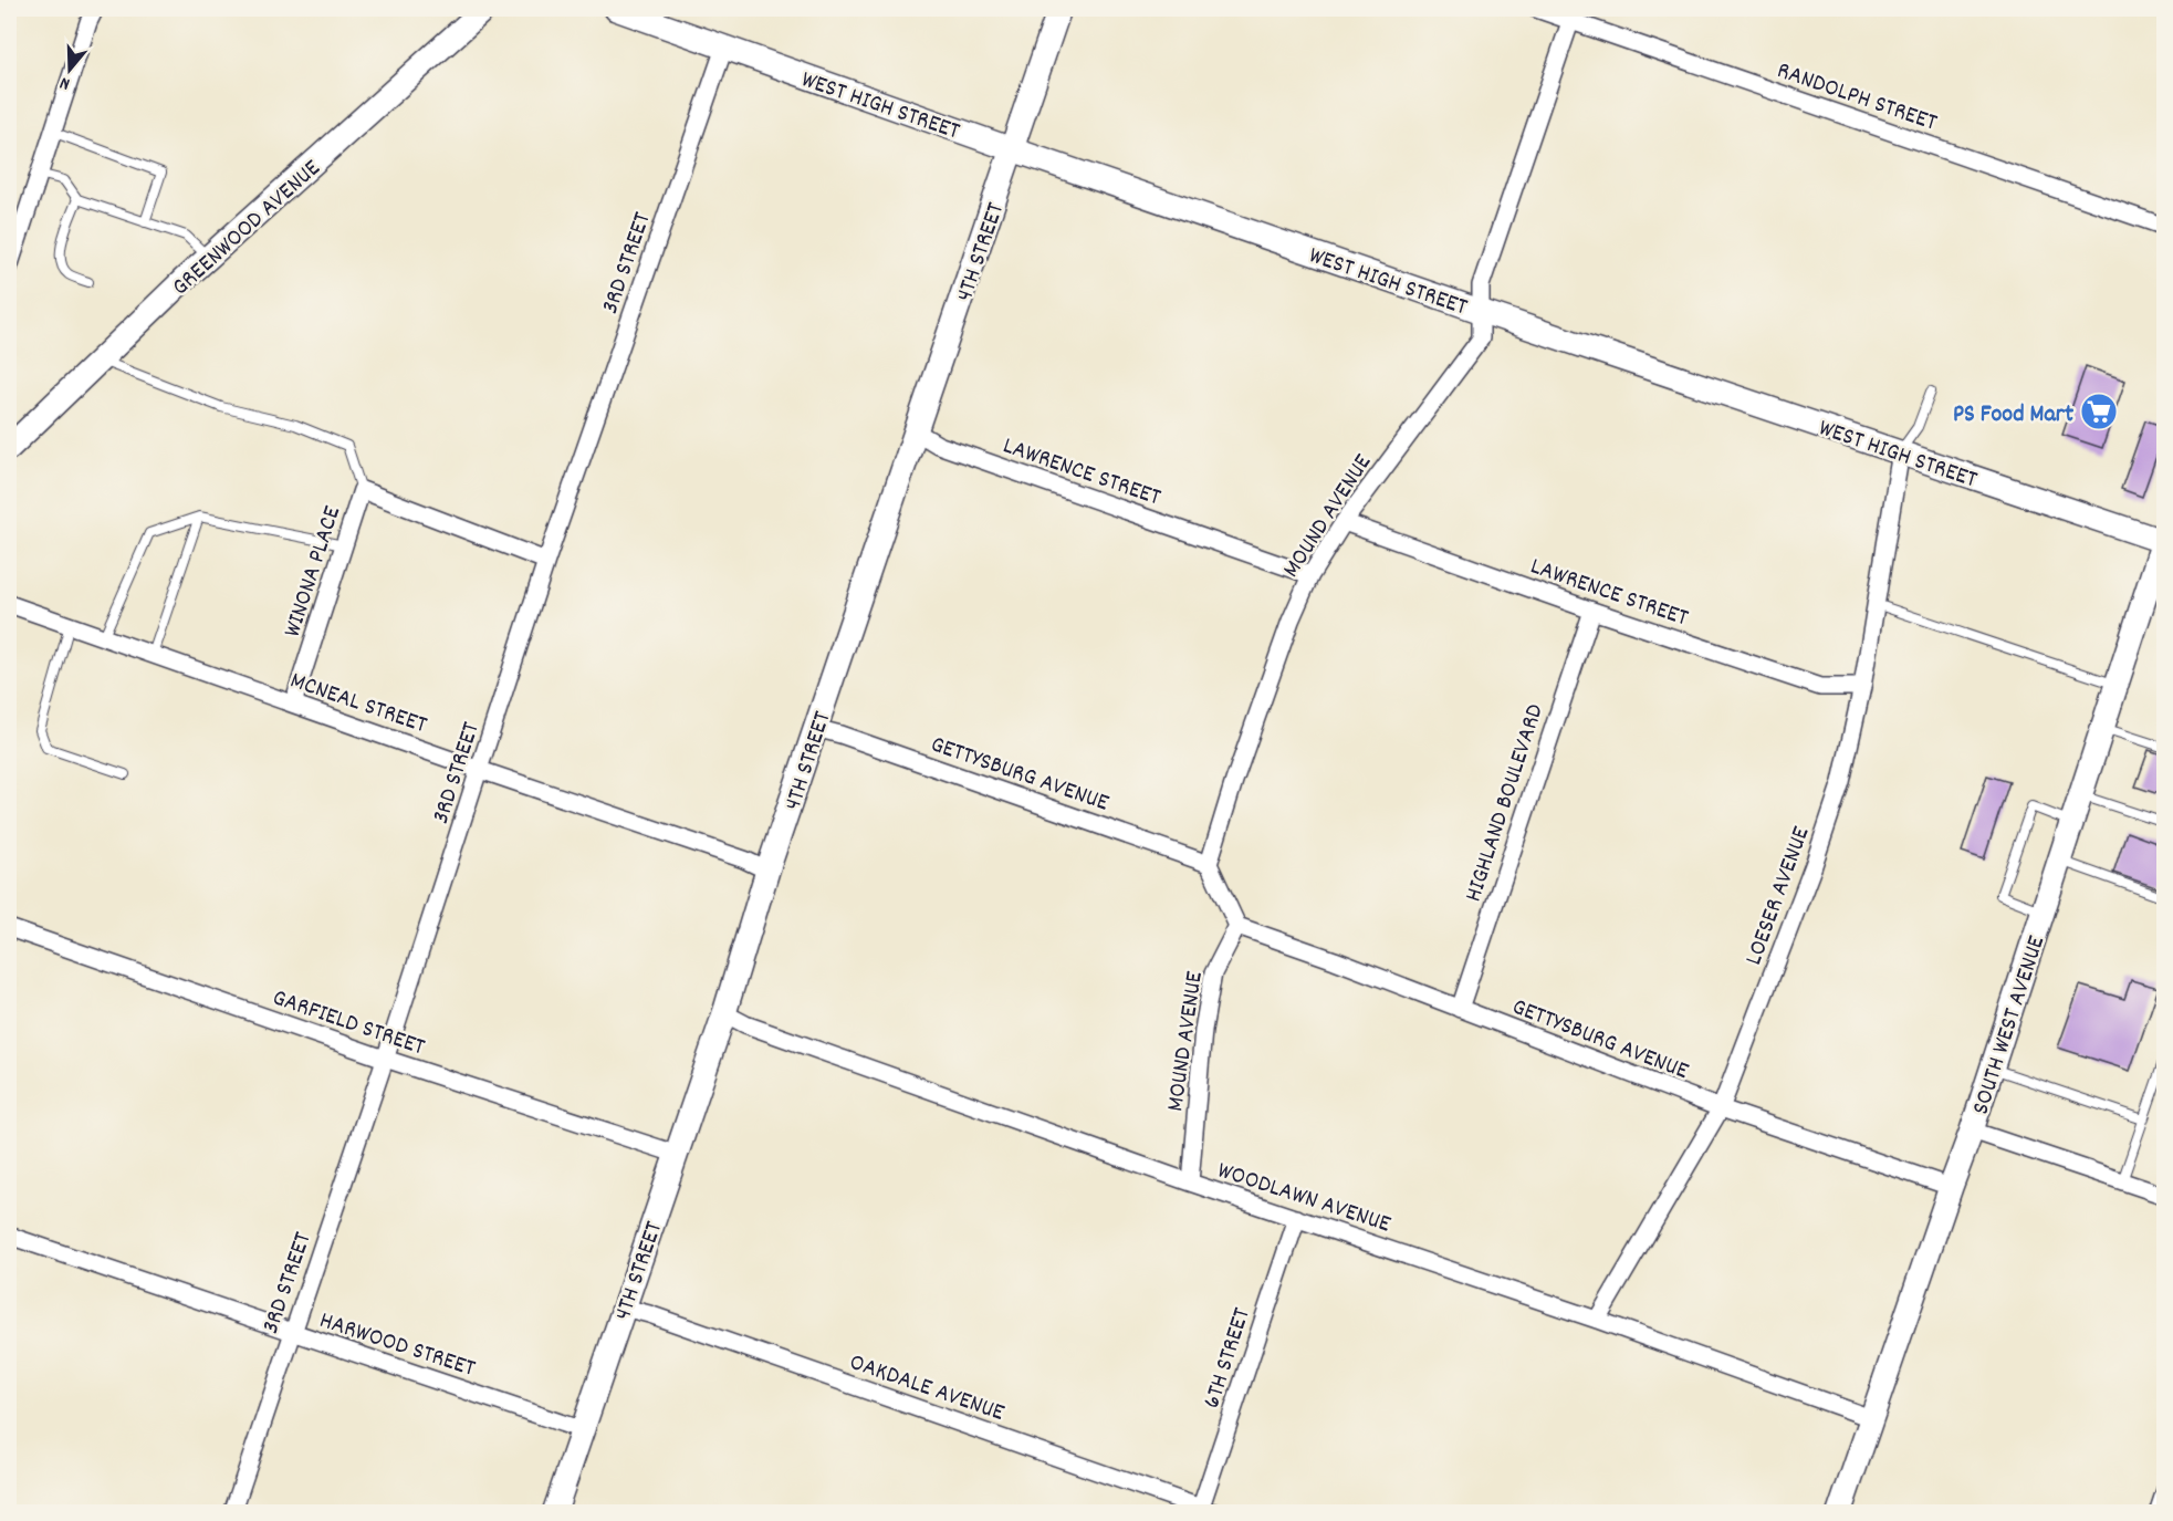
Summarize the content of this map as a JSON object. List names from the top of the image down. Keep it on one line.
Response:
{"streets":{"street":["RANDOLPH STREET","WEST HIGH STREET","GREENWOOD AVENUE","4TH STREET","3RD STREET","LAWRENCE STREET","MOUND AVENUE","WINONA PLACE","MCNEAL STREET","GETTYSBURG AVENUE","HIGHLAND BOULEVARD","LOESER AVENUE","GARFIELD STREET","SOUTH WEST AVENUE","WOODLAWN AVENUE","HARWOOD STREET","6TH STREET","OAKDALE AVENUE"]},"crossings":[["RANDOLPH STREET","MOUND AVENUE"],["WEST HIGH STREET","4TH STREET"],["WEST HIGH STREET","3RD STREET"],["WEST HIGH STREET","MOUND AVENUE"],["WEST HIGH STREET","LOESER AVENUE"],["WEST HIGH STREET","SOUTH WEST AVENUE"],["4TH STREET","LAWRENCE STREET"],["4TH STREET","MCNEAL STREET"],["4TH STREET","GETTYSBURG AVENUE"],["4TH STREET","GARFIELD STREET"],["4TH STREET","WOODLAWN AVENUE"],["4TH STREET","HARWOOD STREET"],["4TH STREET","OAKDALE AVENUE"],["3RD STREET","WINONA PLACE"],["3RD STREET","MCNEAL STREET"],["3RD STREET","GARFIELD STREET"],["3RD STREET","HARWOOD STREET"],["LAWRENCE STREET","MOUND AVENUE"],["LAWRENCE STREET","HIGHLAND BOULEVARD"],["LAWRENCE STREET","LOESER AVENUE"],["MOUND AVENUE","GETTYSBURG AVENUE"],["MOUND AVENUE","WOODLAWN AVENUE"],["WINONA PLACE","MCNEAL STREET"],["GETTYSBURG AVENUE","HIGHLAND BOULEVARD"],["GETTYSBURG AVENUE","LOESER AVENUE"],["GETTYSBURG AVENUE","SOUTH WEST AVENUE"],["LOESER AVENUE","WOODLAWN AVENUE"],["SOUTH WEST AVENUE","WOODLAWN AVENUE"],["WOODLAWN AVENUE","6TH STREET"],["6TH STREET","OAKDALE AVENUE"]],"places":{"supermarket":["PS Food Mart"]},"north":"bottom"}
